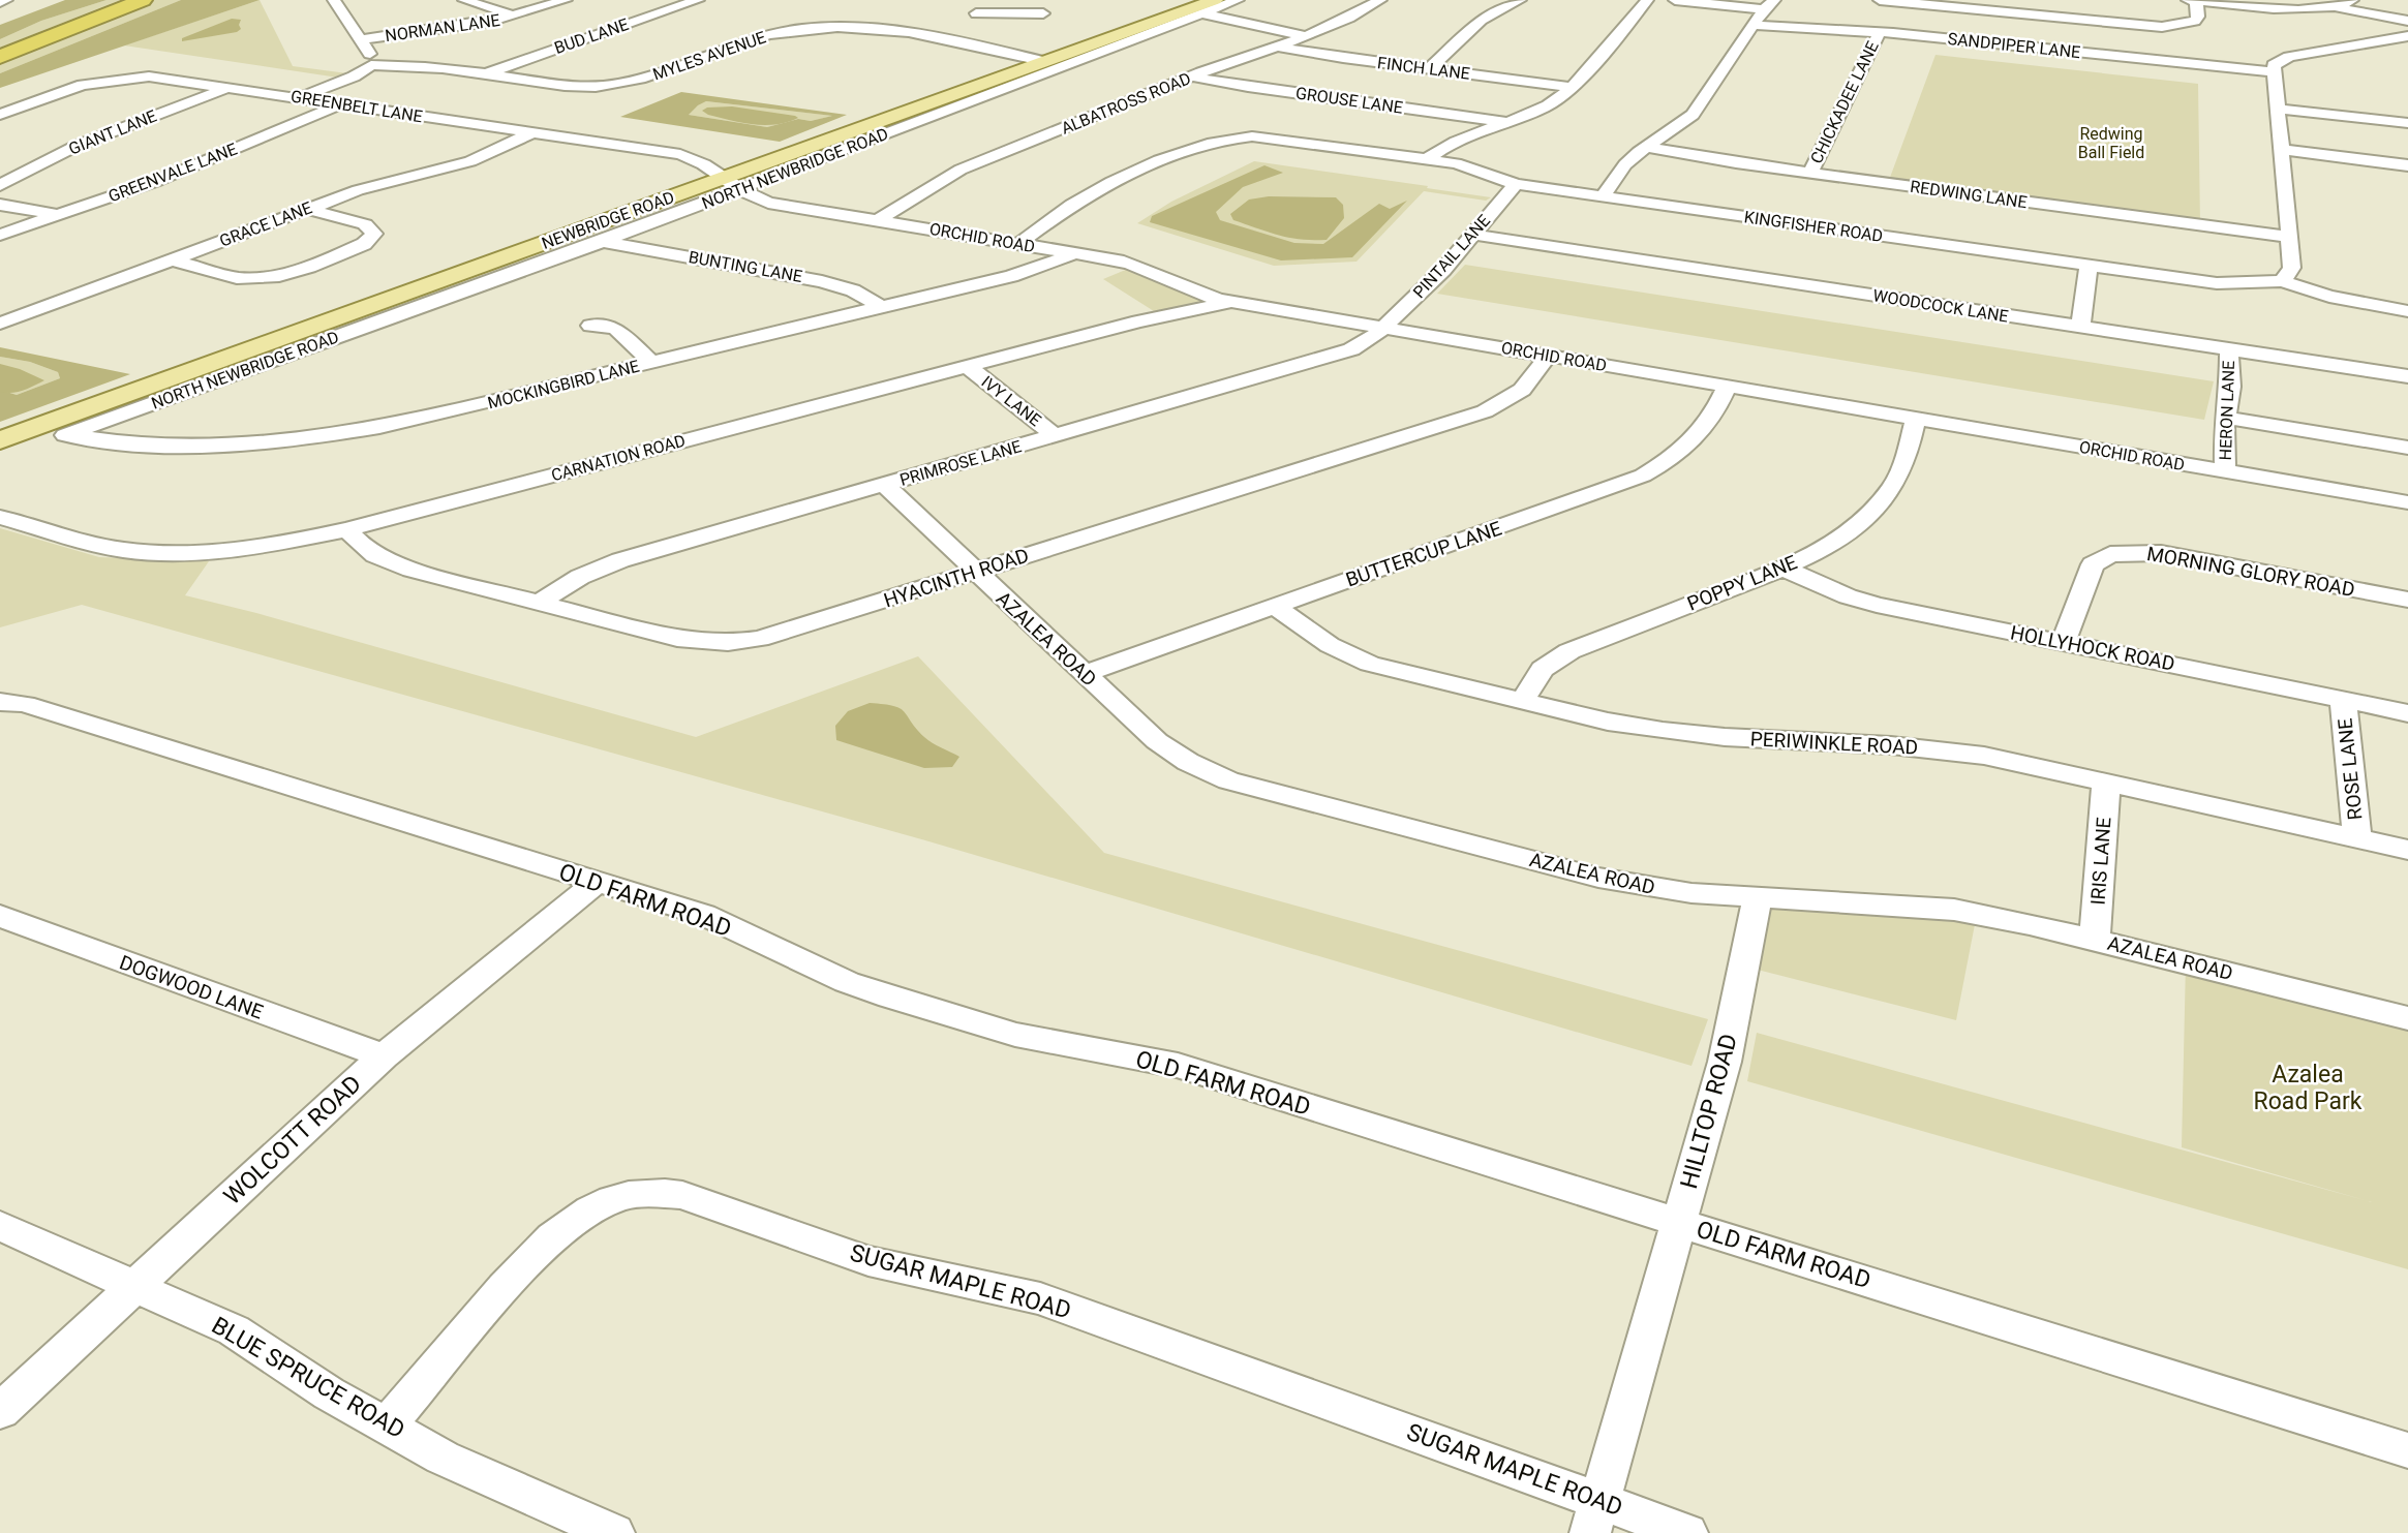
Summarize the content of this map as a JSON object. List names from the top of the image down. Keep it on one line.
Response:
{"streets":{"main road":["NEWBRIDGE ROAD"],"street":["NORMAN LANE","BUD LANE","SANDPIPER LANE","MYLES AVENUE","FINCH LANE","GROUSE LANE","CHICKADEE LANE","ALBATROSS ROAD","GREENBELT LANE","GIANT LANE","NORTH NEWBRIDGE ROAD","GREENVALE LANE","REDWING LANE","GRACE LANE","KINGFISHER ROAD","ORCHID ROAD","PINTAIL LANE","BUNTING LANE","WOODCOCK LANE","MOCKINGBIRD LANE","IVY LANE","HERON LANE","CARNATION ROAD","PRIMROSE LANE","BUTTERCUP LANE","MORNING GLORY ROAD","HYACINTH ROAD","POPPY LANE","AZALEA ROAD","HOLLYHOCK ROAD","PERIWINKLE ROAD","ROSE LANE","IRIS LANE","OLD FARM ROAD","DOGWOOD LANE","HILLTOP ROAD","WOLCOTT ROAD","SUGAR MAPLE ROAD","BLUE SPRUCE ROAD"]},"crossings":[["BUD LANE","MYLES AVENUE"],["SANDPIPER LANE","CHICKADEE LANE"],["MYLES AVENUE","NEWBRIDGE ROAD"],["FINCH LANE","ALBATROSS ROAD"],["GROUSE LANE","ALBATROSS ROAD"],["CHICKADEE LANE","REDWING LANE"],["ALBATROSS ROAD","ORCHID ROAD"],["GREENBELT LANE","GIANT LANE"],["GREENBELT LANE","NORTH NEWBRIDGE ROAD"],["GREENBELT LANE","GREENVALE LANE"],["GREENBELT LANE","NEWBRIDGE ROAD"],["GREENBELT LANE","GRACE LANE"],["GREENBELT LANE","ORCHID ROAD"],["NORTH NEWBRIDGE ROAD","NEWBRIDGE ROAD"],["NORTH NEWBRIDGE ROAD","ORCHID ROAD"],["NORTH NEWBRIDGE ROAD","BUNTING LANE"],["NORTH NEWBRIDGE ROAD","MOCKINGBIRD LANE"],["NEWBRIDGE ROAD","ORCHID ROAD"],["NEWBRIDGE ROAD","MOCKINGBIRD LANE"],["KINGFISHER ROAD","ORCHID ROAD"],["KINGFISHER ROAD","PINTAIL LANE"],["ORCHID ROAD","PINTAIL LANE"],["ORCHID ROAD","MOCKINGBIRD LANE"],["ORCHID ROAD","HERON LANE"],["ORCHID ROAD","CARNATION ROAD"],["ORCHID ROAD","PRIMROSE LANE"],["ORCHID ROAD","BUTTERCUP LANE"],["ORCHID ROAD","HYACINTH ROAD"],["ORCHID ROAD","POPPY LANE"],["PINTAIL LANE","WOODCOCK LANE"],["PINTAIL LANE","PRIMROSE LANE"],["BUNTING LANE","MOCKINGBIRD LANE"],["WOODCOCK LANE","HERON LANE"],["IVY LANE","CARNATION ROAD"],["IVY LANE","PRIMROSE LANE"],["CARNATION ROAD","HYACINTH ROAD"],["PRIMROSE LANE","HYACINTH ROAD"],["PRIMROSE LANE","AZALEA ROAD"],["BUTTERCUP LANE","AZALEA ROAD"],["BUTTERCUP LANE","PERIWINKLE ROAD"],["MORNING GLORY ROAD","HOLLYHOCK ROAD"],["HYACINTH ROAD","AZALEA ROAD"],["POPPY LANE","HOLLYHOCK ROAD"],["POPPY LANE","PERIWINKLE ROAD"],["AZALEA ROAD","IRIS LANE"],["AZALEA ROAD","HILLTOP ROAD"],["HOLLYHOCK ROAD","ROSE LANE"],["PERIWINKLE ROAD","ROSE LANE"],["PERIWINKLE ROAD","IRIS LANE"],["OLD FARM ROAD","HILLTOP ROAD"],["OLD FARM ROAD","WOLCOTT ROAD"],["DOGWOOD LANE","WOLCOTT ROAD"],["HILLTOP ROAD","SUGAR MAPLE ROAD"],["WOLCOTT ROAD","BLUE SPRUCE ROAD"],["SUGAR MAPLE ROAD","BLUE SPRUCE ROAD"]],"parks":["Redwing Ball Field","Azalea Road Park"]}
